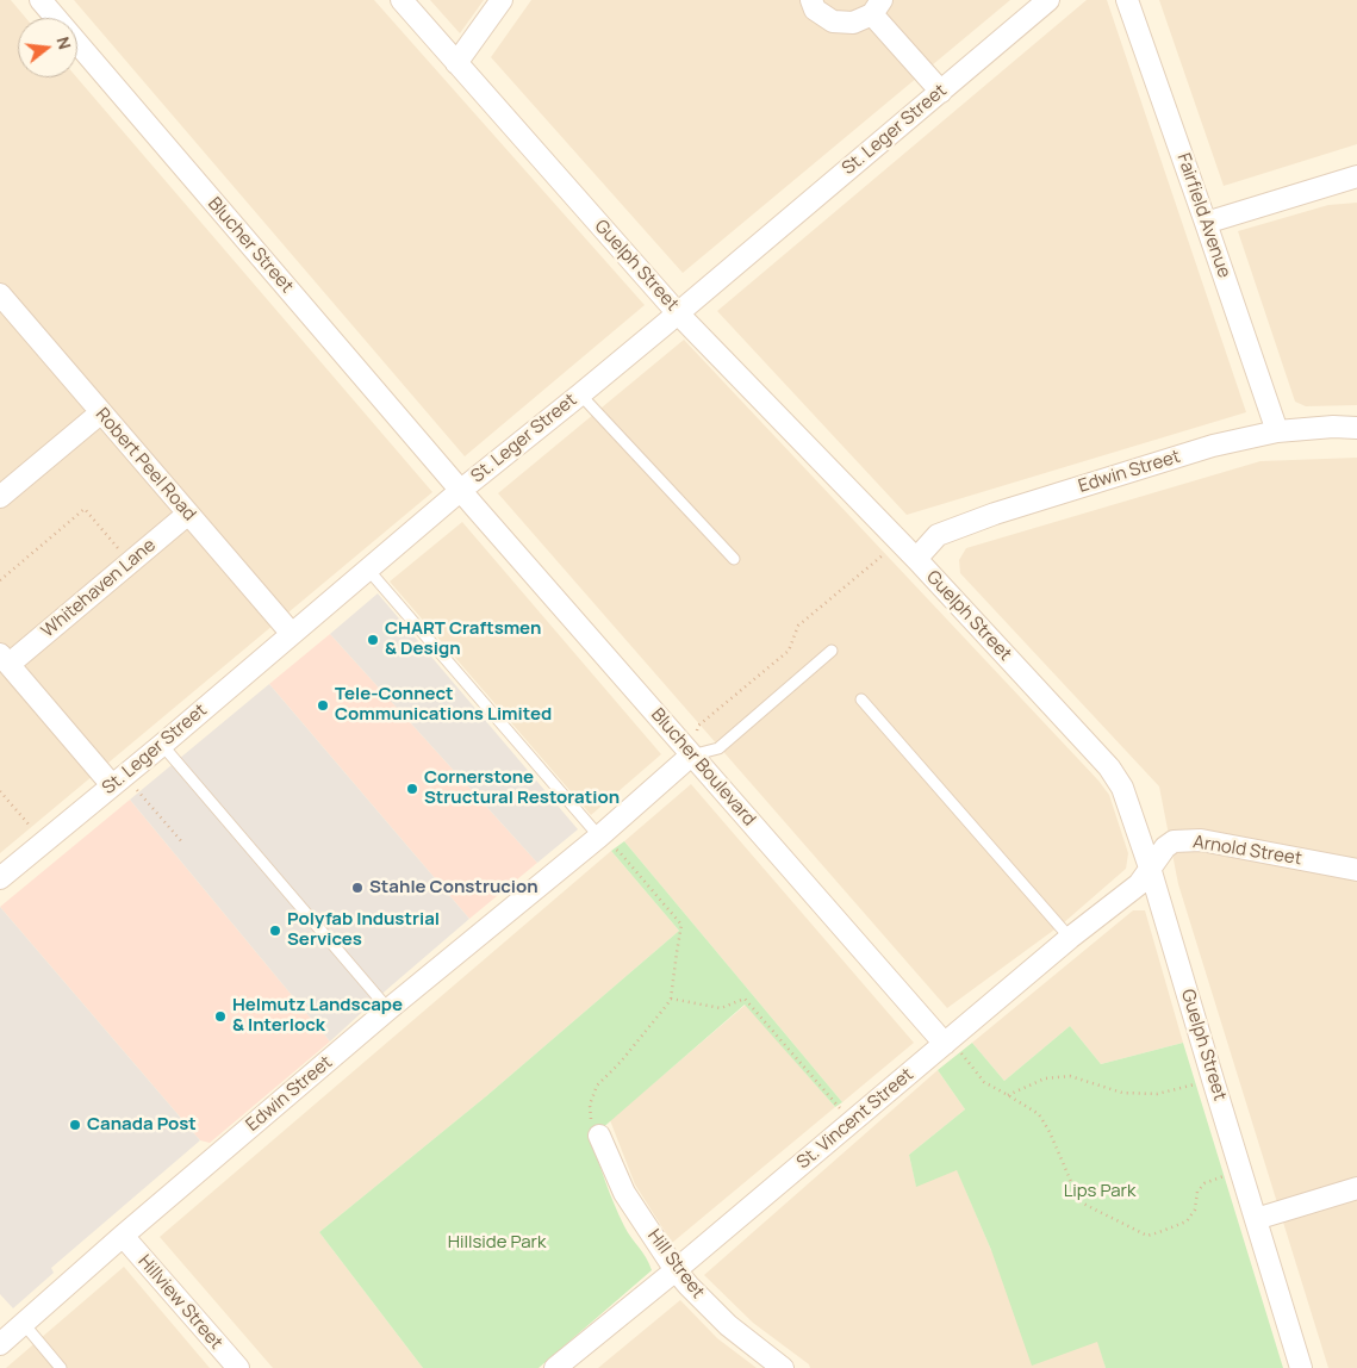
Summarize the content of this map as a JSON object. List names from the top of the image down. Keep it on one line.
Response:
{"streets":{"street":["St. Leger Street","Fairfield Avenue","Blucher Street","Guelph Street","Robert Peel Road","Edwin Street","Whitehaven Lane","Blucher Boulevard","Arnold Street","St. Vincent Street","Hill Street","Hillview Street"]},"crossings":[["St. Leger Street","Blucher Street"],["St. Leger Street","Guelph Street"],["St. Leger Street","Robert Peel Road"],["St. Leger Street","Blucher Boulevard"],["Fairfield Avenue","Edwin Street"],["Blucher Street","Blucher Boulevard"],["Guelph Street","Edwin Street"],["Guelph Street","Arnold Street"],["Guelph Street","St. Vincent Street"],["Robert Peel Road","Whitehaven Lane"],["Edwin Street","Blucher Boulevard"],["Edwin Street","Hillview Street"],["Blucher Boulevard","St. Vincent Street"],["Arnold Street","St. Vincent Street"],["St. Vincent Street","Hill Street"]],"parks":["Lips Park","Hillside Park"],"places":["CHART Craftsmen & Design","Tele-Connect Communications Limited","Cornerstone Structural Restoration","Stahle Construcion","Polyfab Industrial Services","Helmutz Landscape & Interlock","Canada Post"],"north":"right"}
